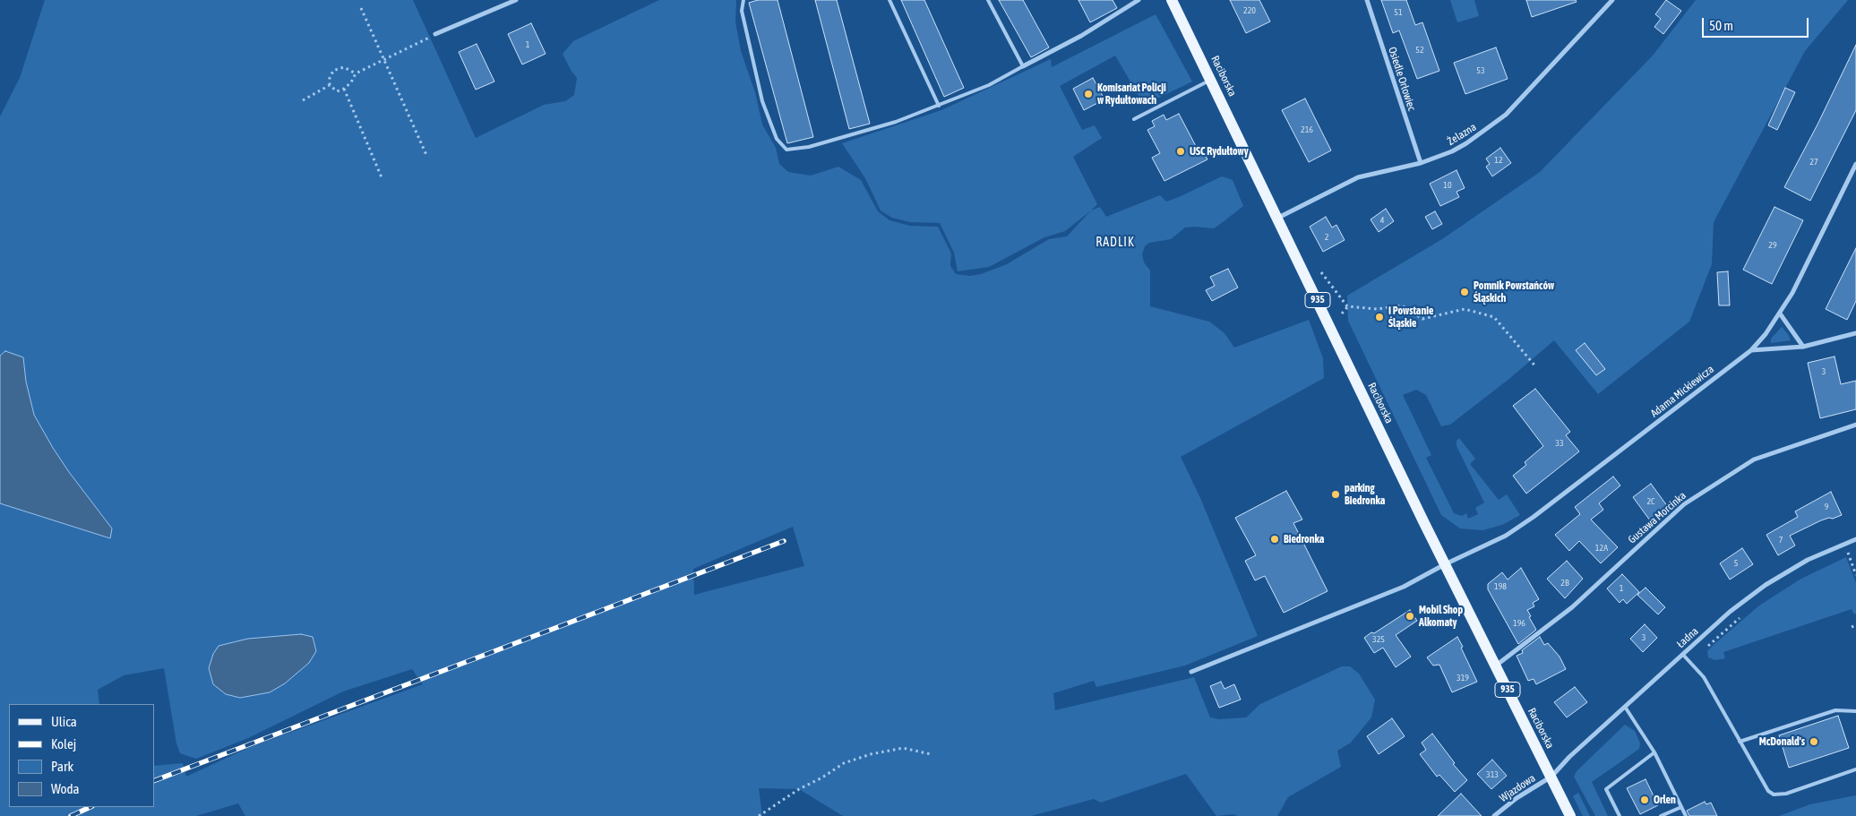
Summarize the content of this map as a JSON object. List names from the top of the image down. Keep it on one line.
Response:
{"streets":{"main road":["Raciborska","935"],"street":["Osiedle Orłowiec","Żelazna","Adama Mickiewicza","Gustawa Morcinka","Ładna","Wjazdowa"]},"crossings":[["Raciborska","Żelazna"],["Raciborska","Adama Mickiewicza"],["Raciborska","Gustawa Morcinka"],["Raciborska","Ładna"],["Raciborska","Wjazdowa"],["Osiedle Orłowiec","Żelazna"],["Ładna","Wjazdowa"]],"districts":["RADLIK"],"places":["Komisariat Policji w Rydułtowach","USC Rydułtowy","Pomnik Powstańców Śląskich","I Powstanie Śląskie","parking Biedronka","Biedronka","Mobil Shop Alkomaty","McDonald's","Orlen"],"house_numbers":["220","51","1","52","53","216","12","27","10","4","2","29","3","33","2C","9","7","12A","5","2B","198","1","196","3","325","319","313"],"legend":["Ulica","Kolej","Park","Woda"],"scale_bar":"50 m"}
